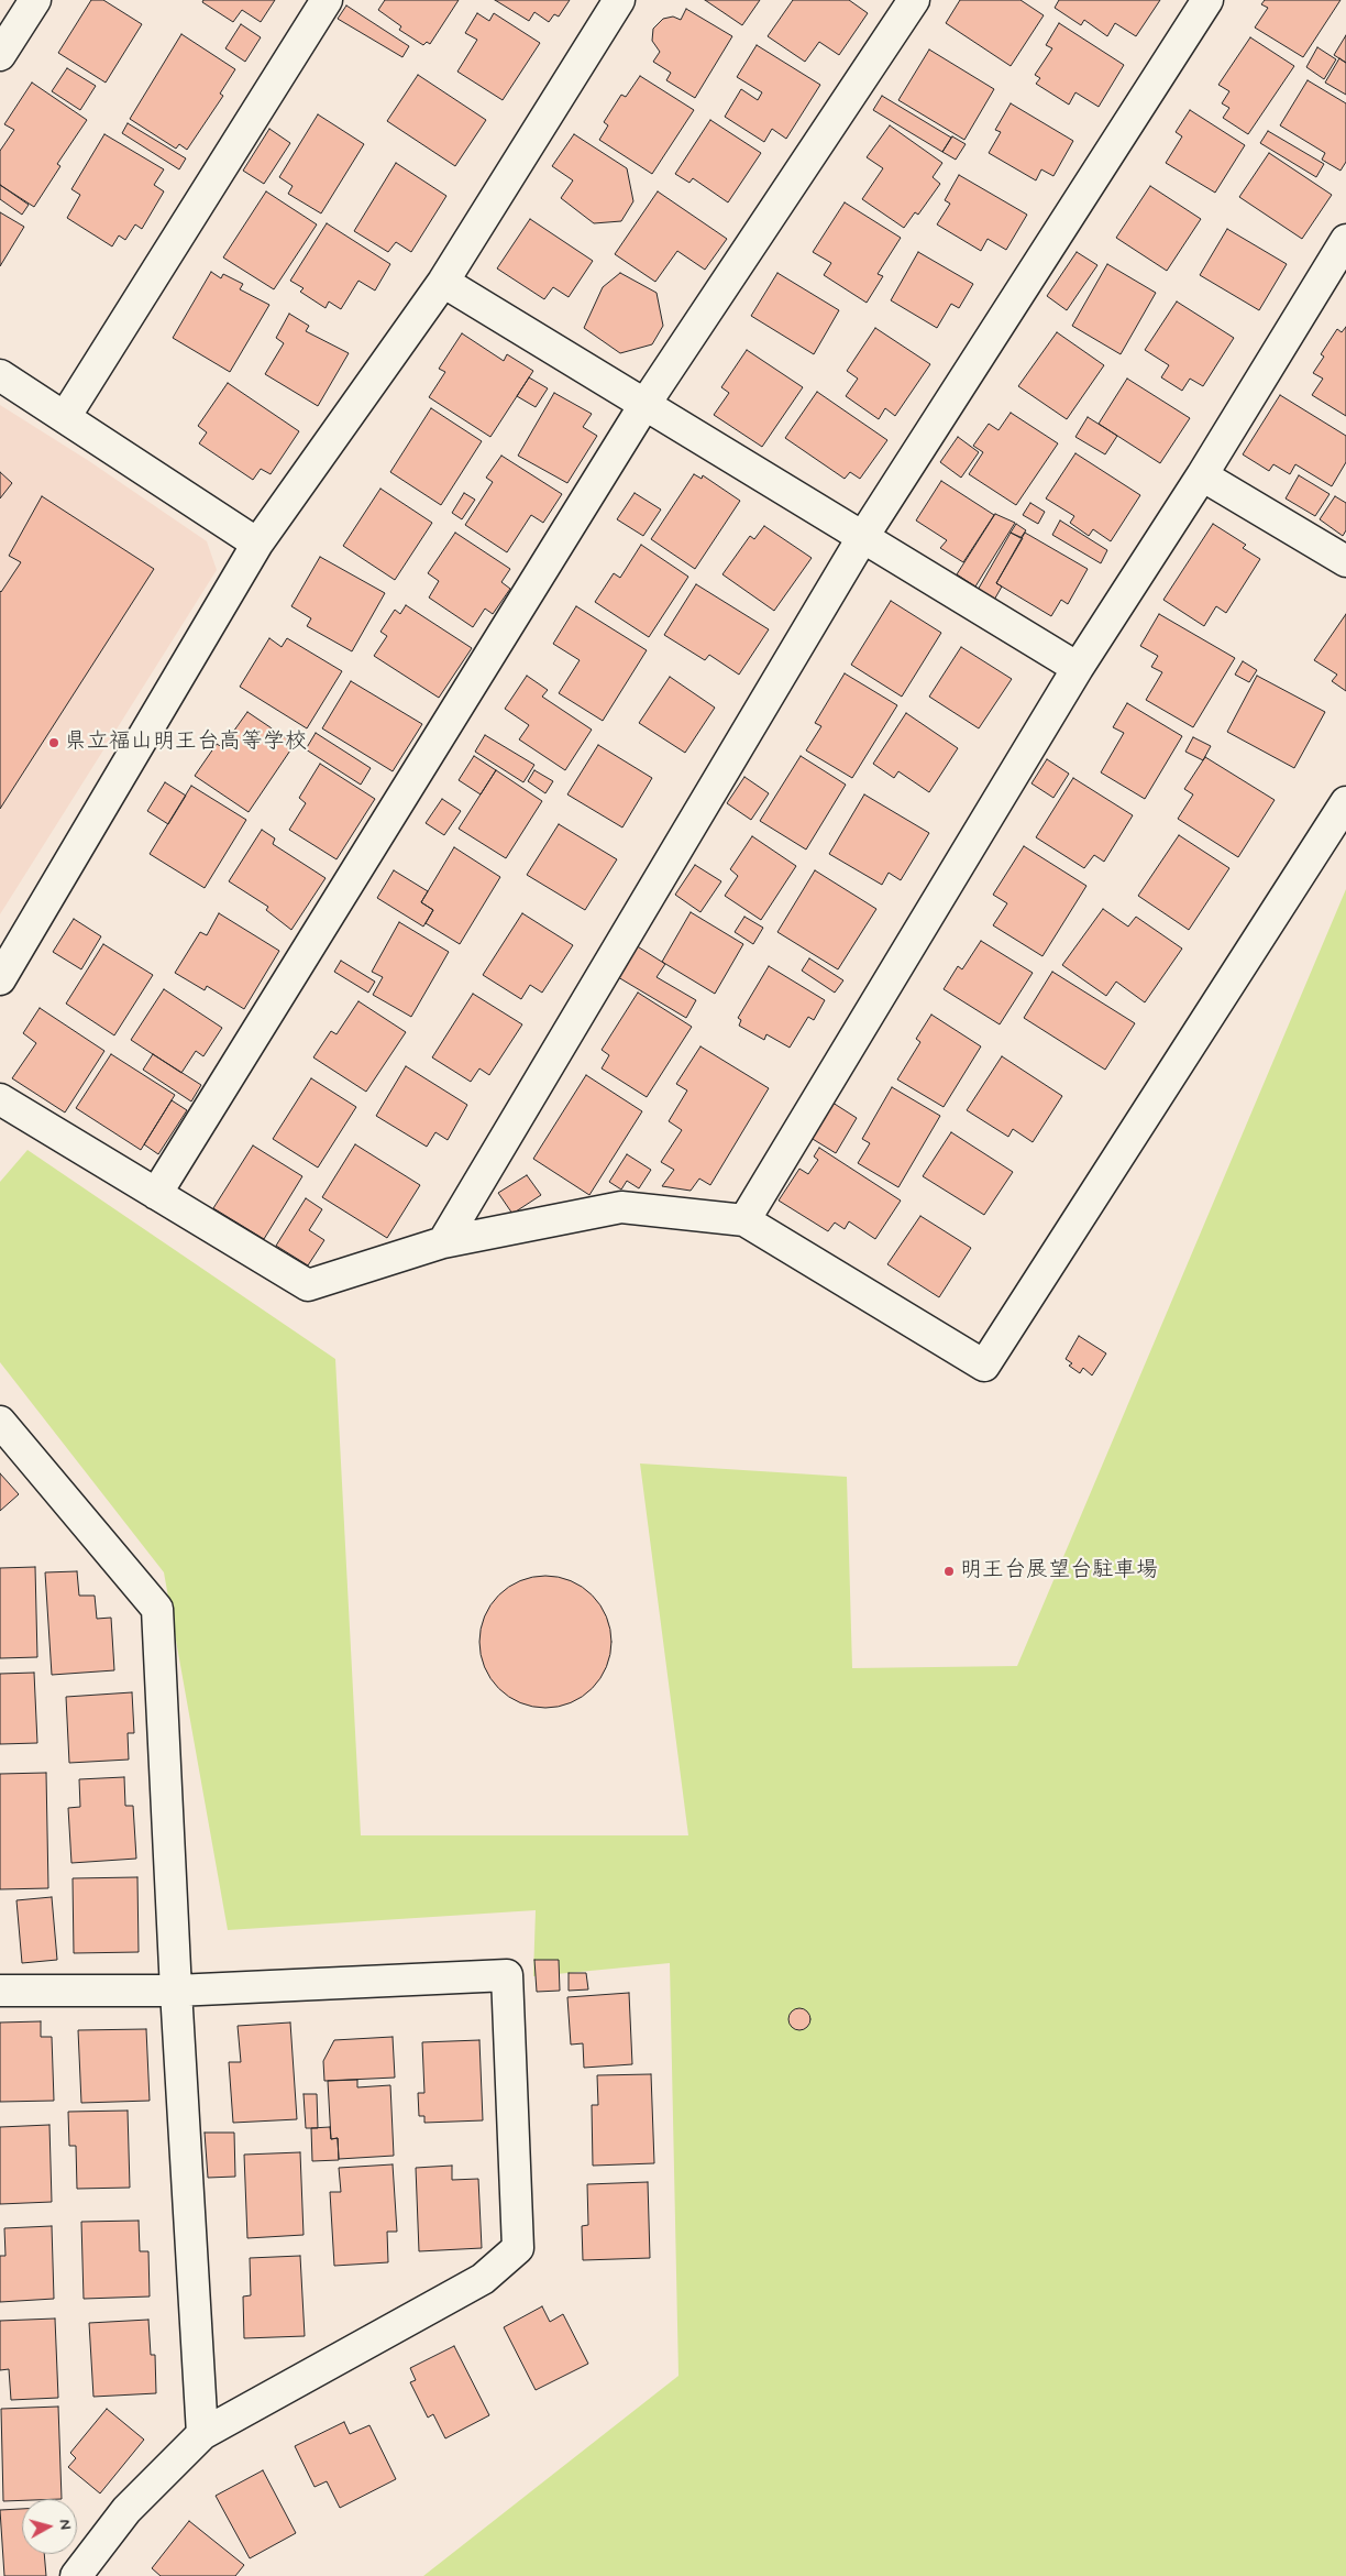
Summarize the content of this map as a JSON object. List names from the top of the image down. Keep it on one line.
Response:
{"places":["県立福山明王台高等学校","明王台展望台駐車場"],"north":"right"}
